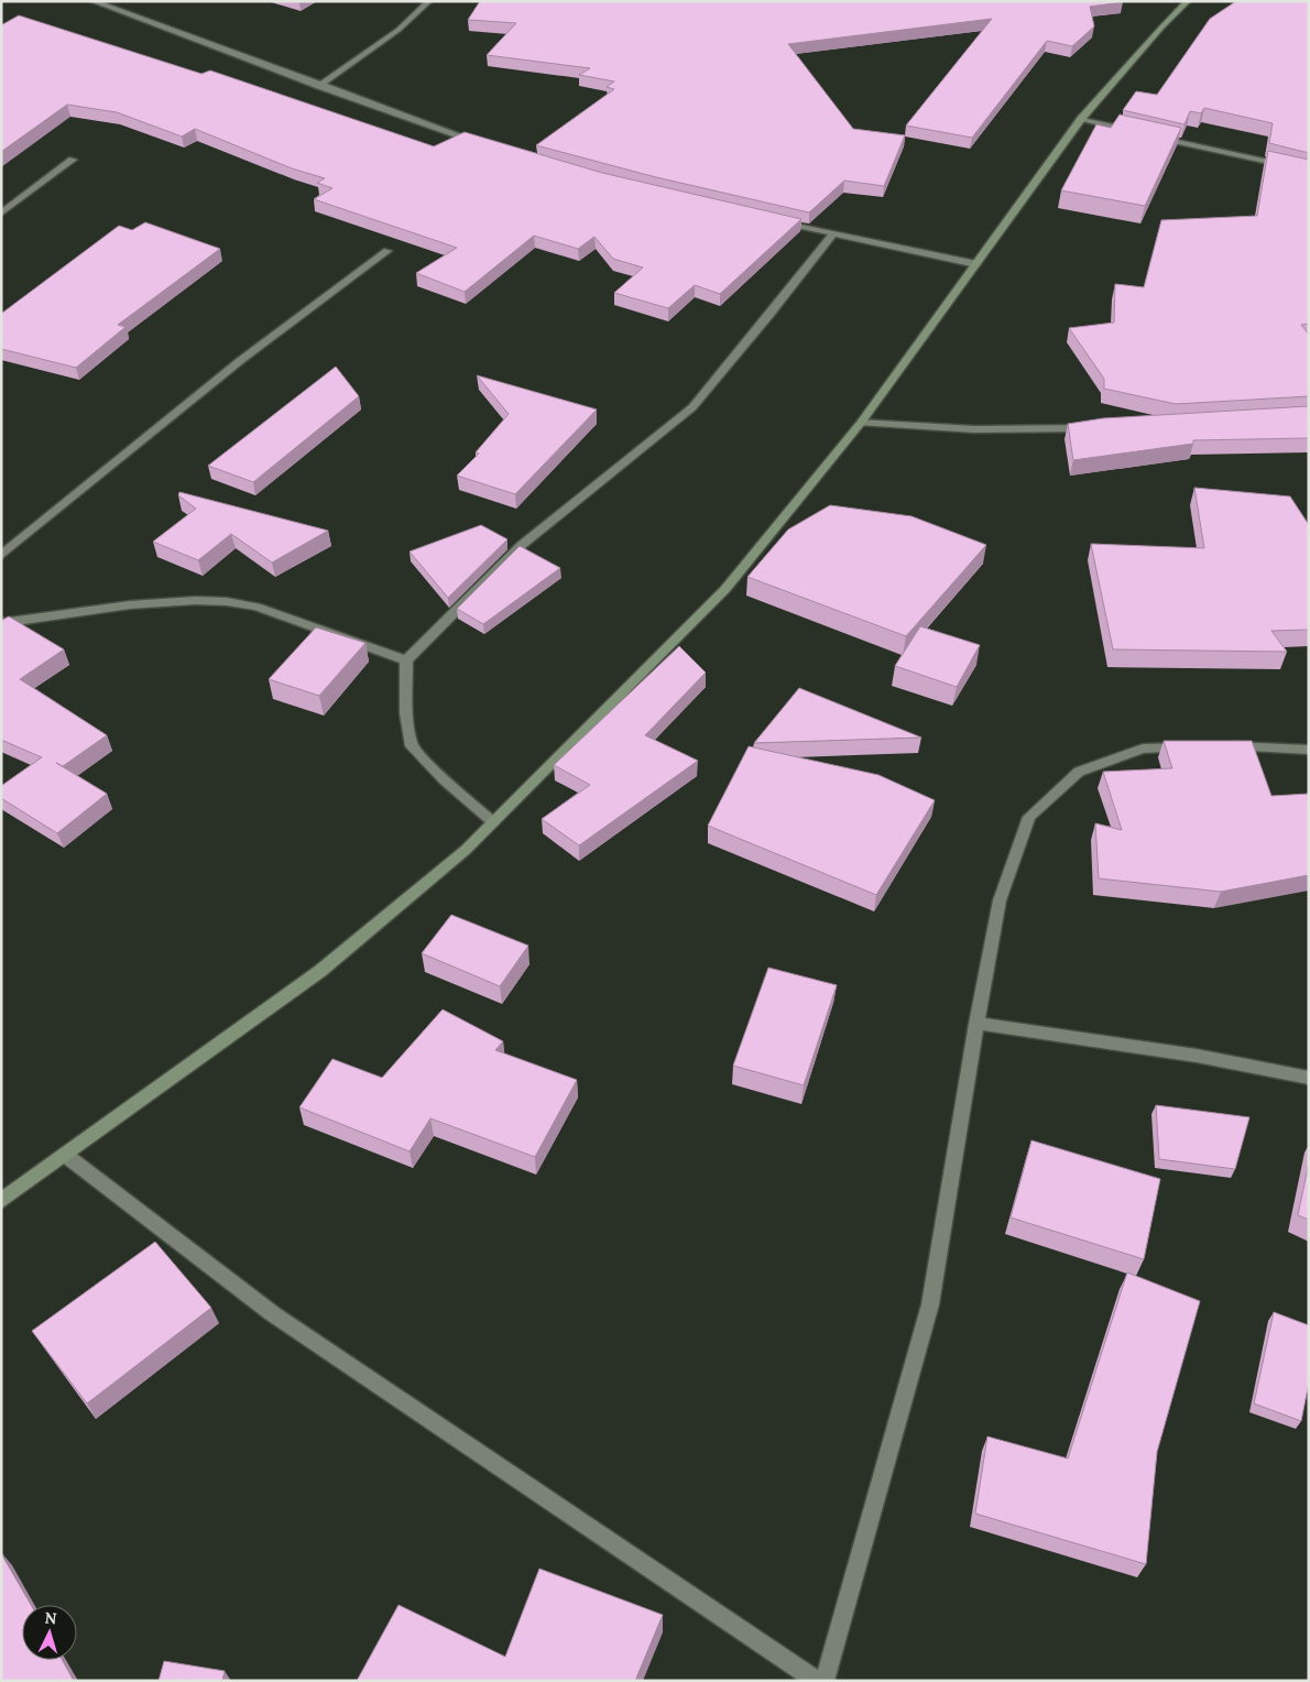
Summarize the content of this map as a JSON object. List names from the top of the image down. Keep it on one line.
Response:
{"north":"top"}
